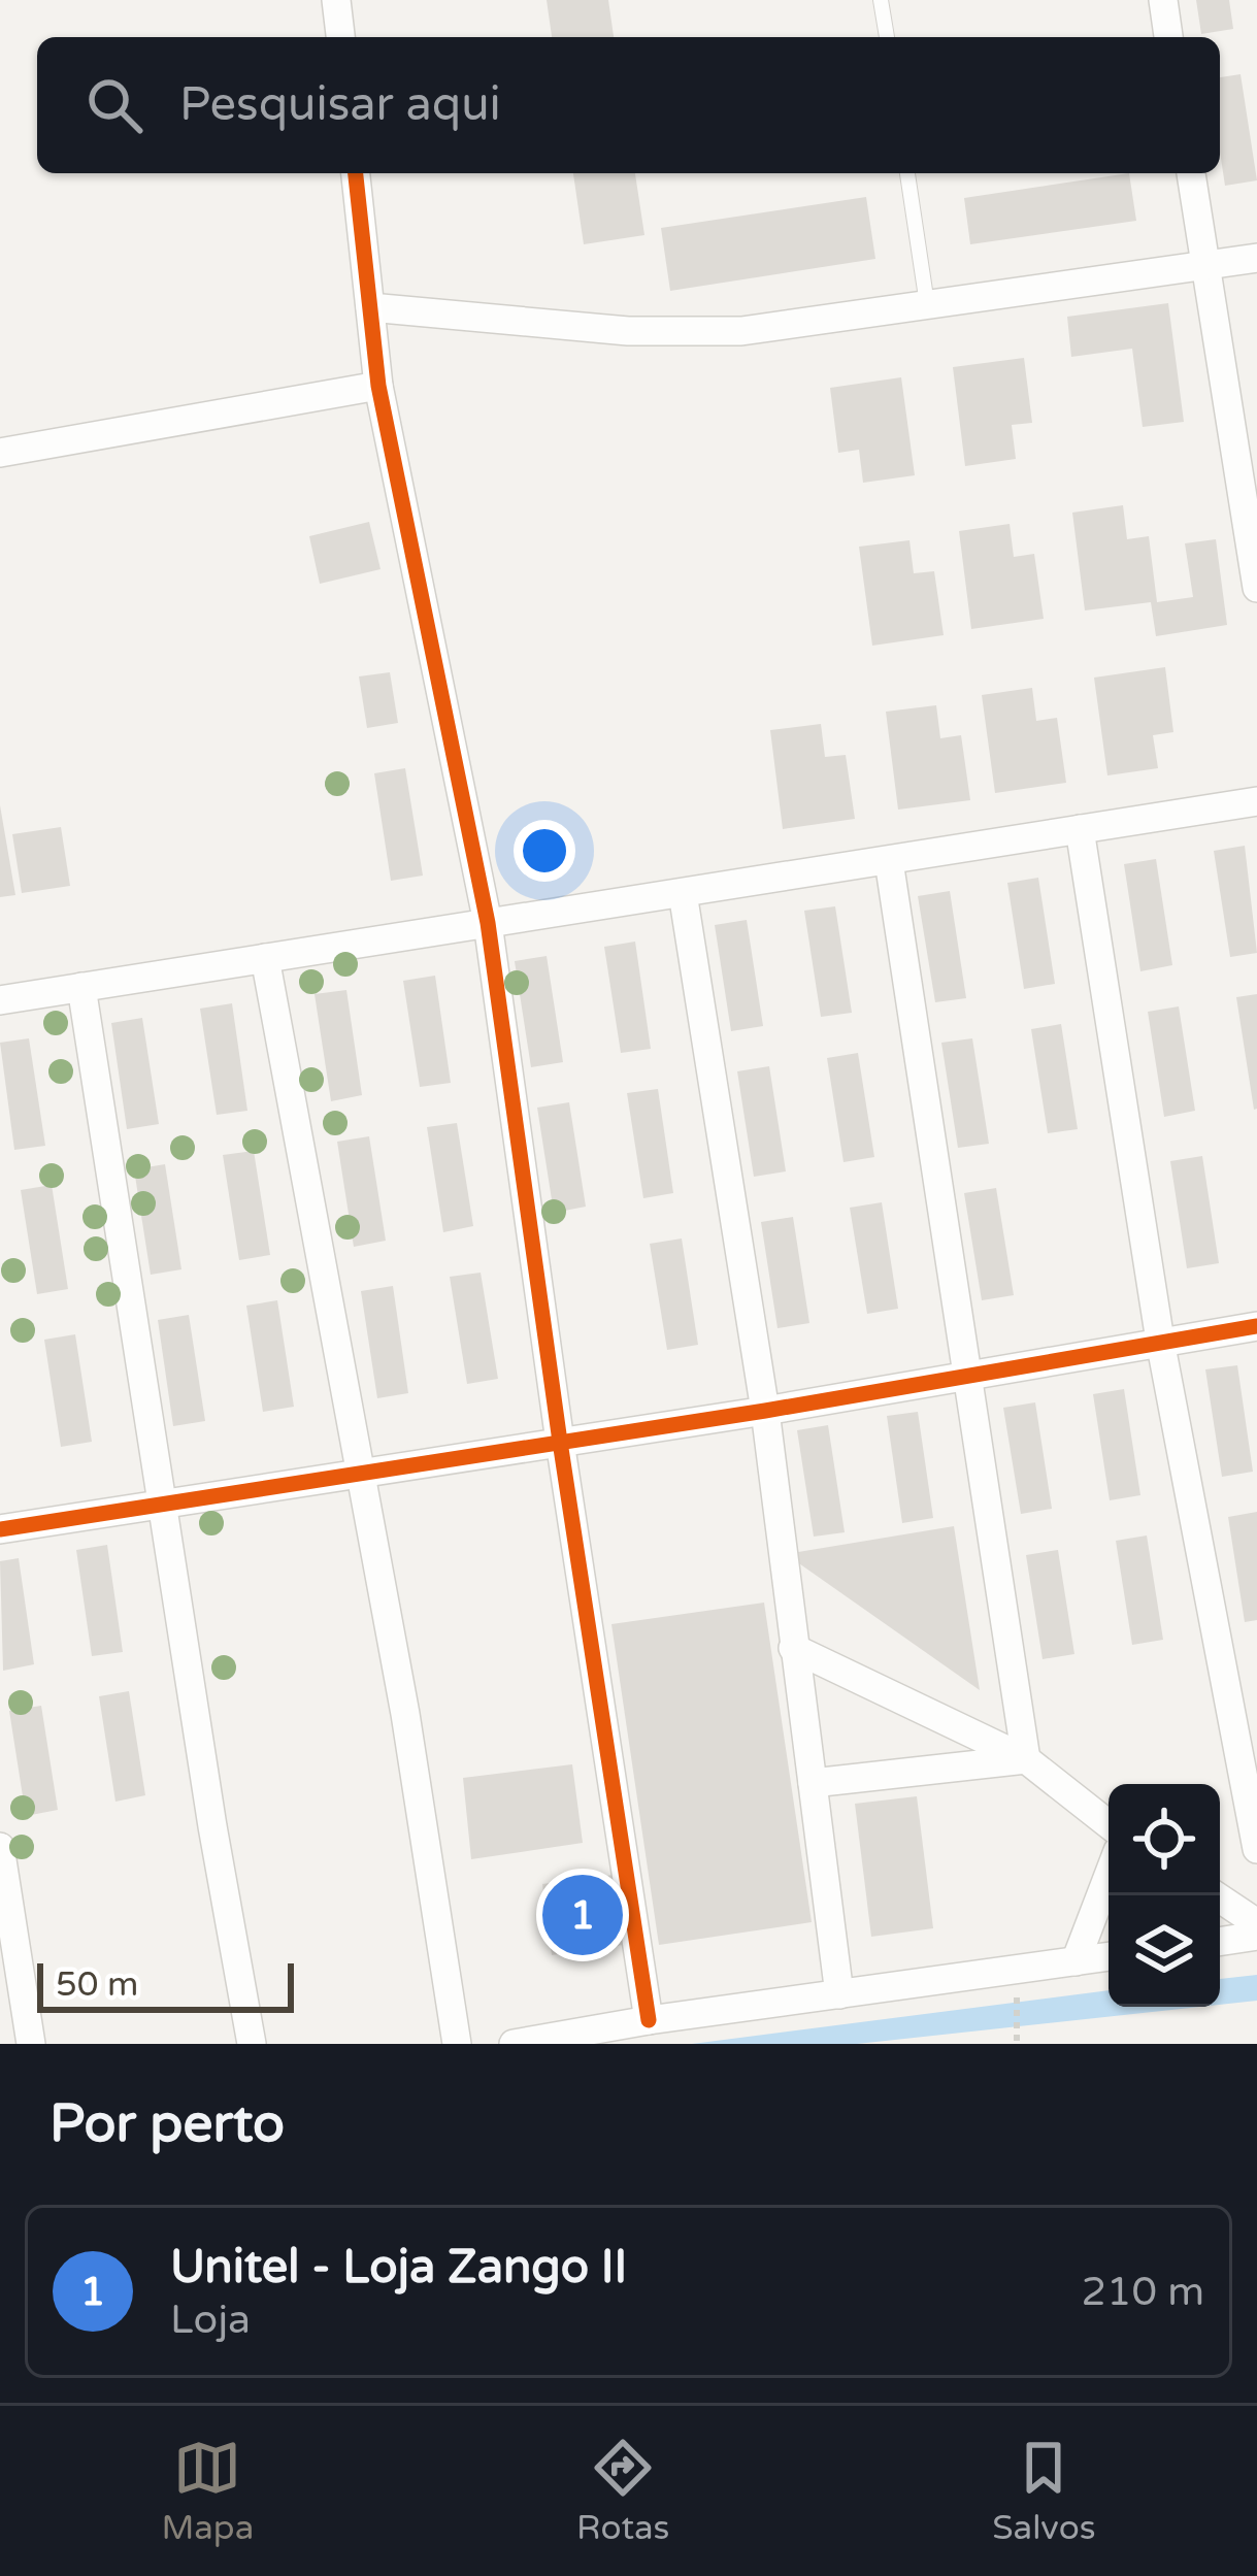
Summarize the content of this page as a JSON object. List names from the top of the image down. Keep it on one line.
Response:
{"scale_bar":"50 m","page":{"search":"Pesquisar aqui","pins":"1","scale":"50 m","heading":"Por perto","list":[{"mark":"1","name":"Unitel - Loja Zango II","note":"Loja","value":"210 m"}],"nav":["Mapa","Rotas","Salvos"]}}
